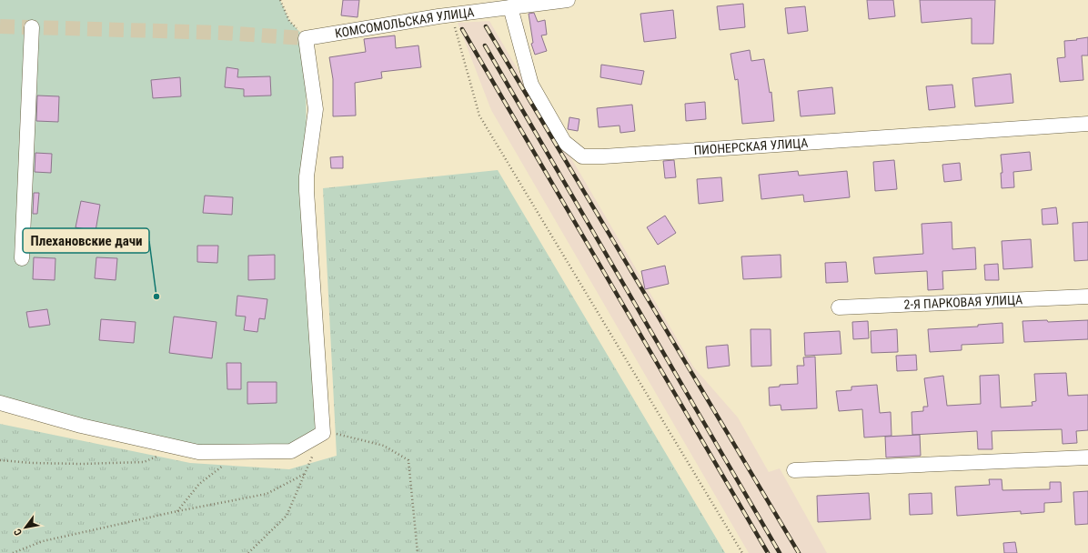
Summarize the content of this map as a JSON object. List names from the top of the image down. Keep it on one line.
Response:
{"streets":{"street":["КОМСОМОЛЬСКАЯ УЛИЦА","ПИОНЕРСКАЯ УЛИЦА","2-Я ПАРКОВАЯ УЛИЦА"]},"crossings":[["КОМСОМОЛЬСКАЯ УЛИЦА","ПИОНЕРСКАЯ УЛИЦА"]],"places":["Плехановские дачи"],"north":"bottom left"}
